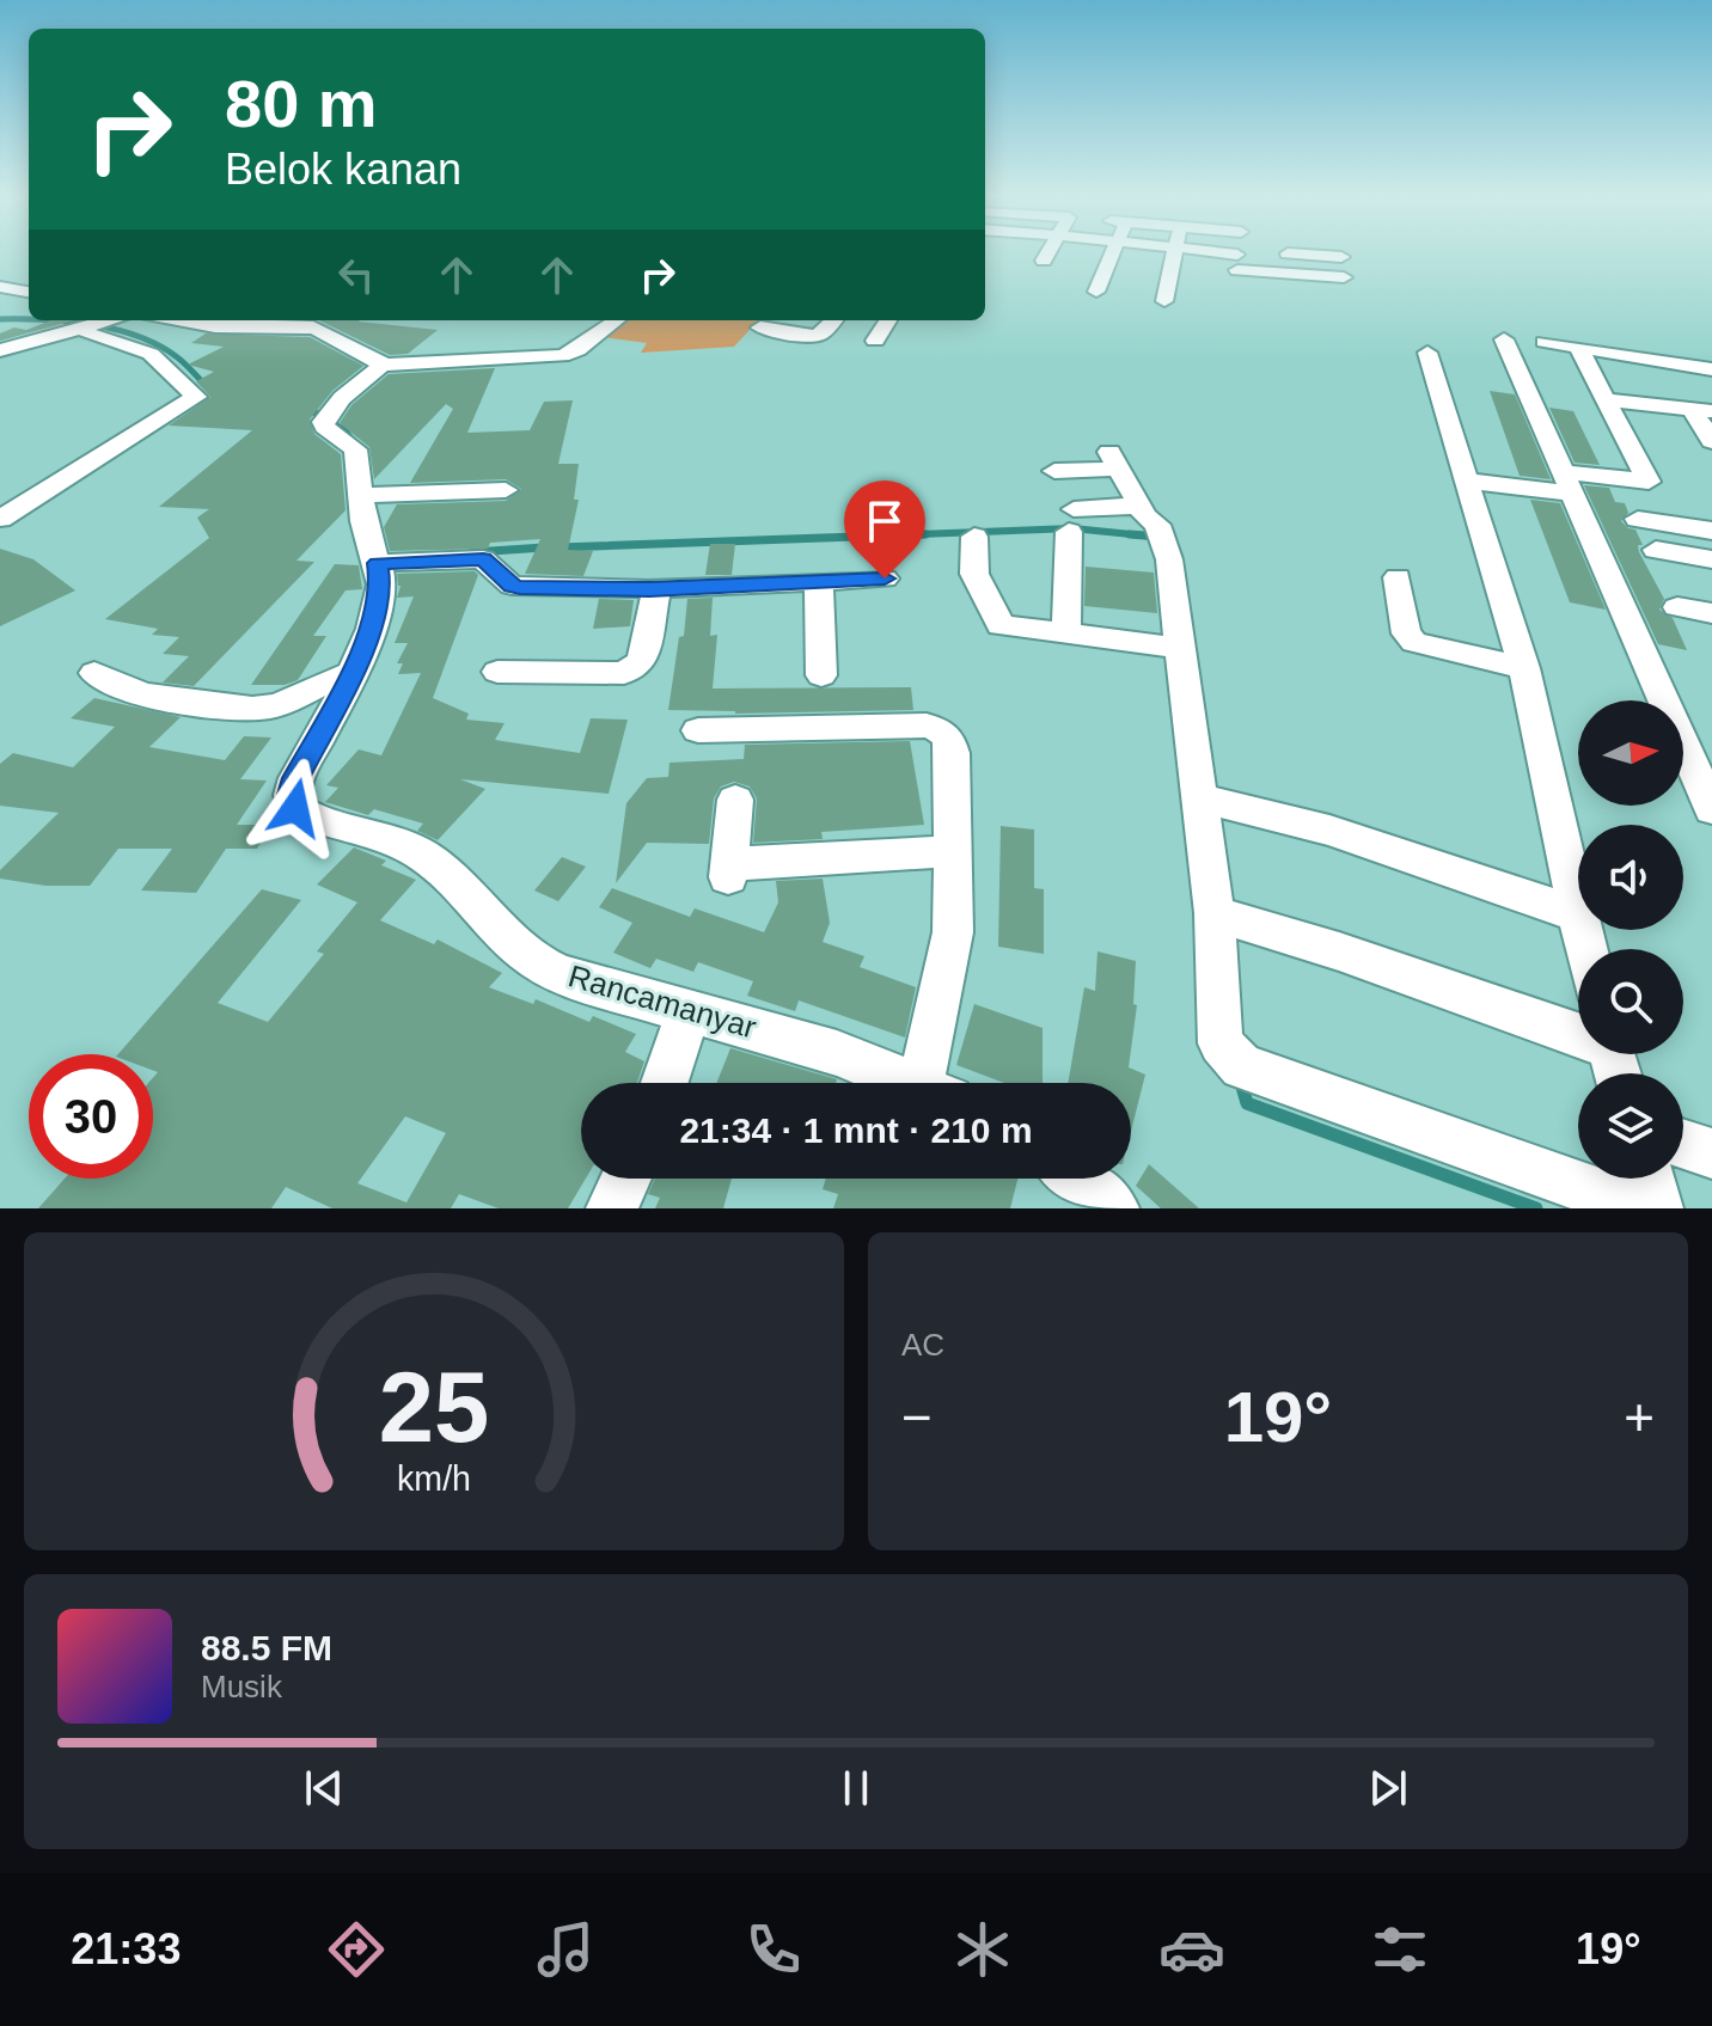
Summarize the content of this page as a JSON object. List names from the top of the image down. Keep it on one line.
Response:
{"streets":{"street":["Rancamanyar"]},"north":"right","page":{"turn":["80 m","Belok kanan"],"limit":"30","trip":"21:34 · 1 mnt · 210 m","tile":"AC","heat":["−","19°","+"],"song":["88.5 FM","Musik"],"tabs":["21:33","19°"],"gauge":["25","km/h"]}}
